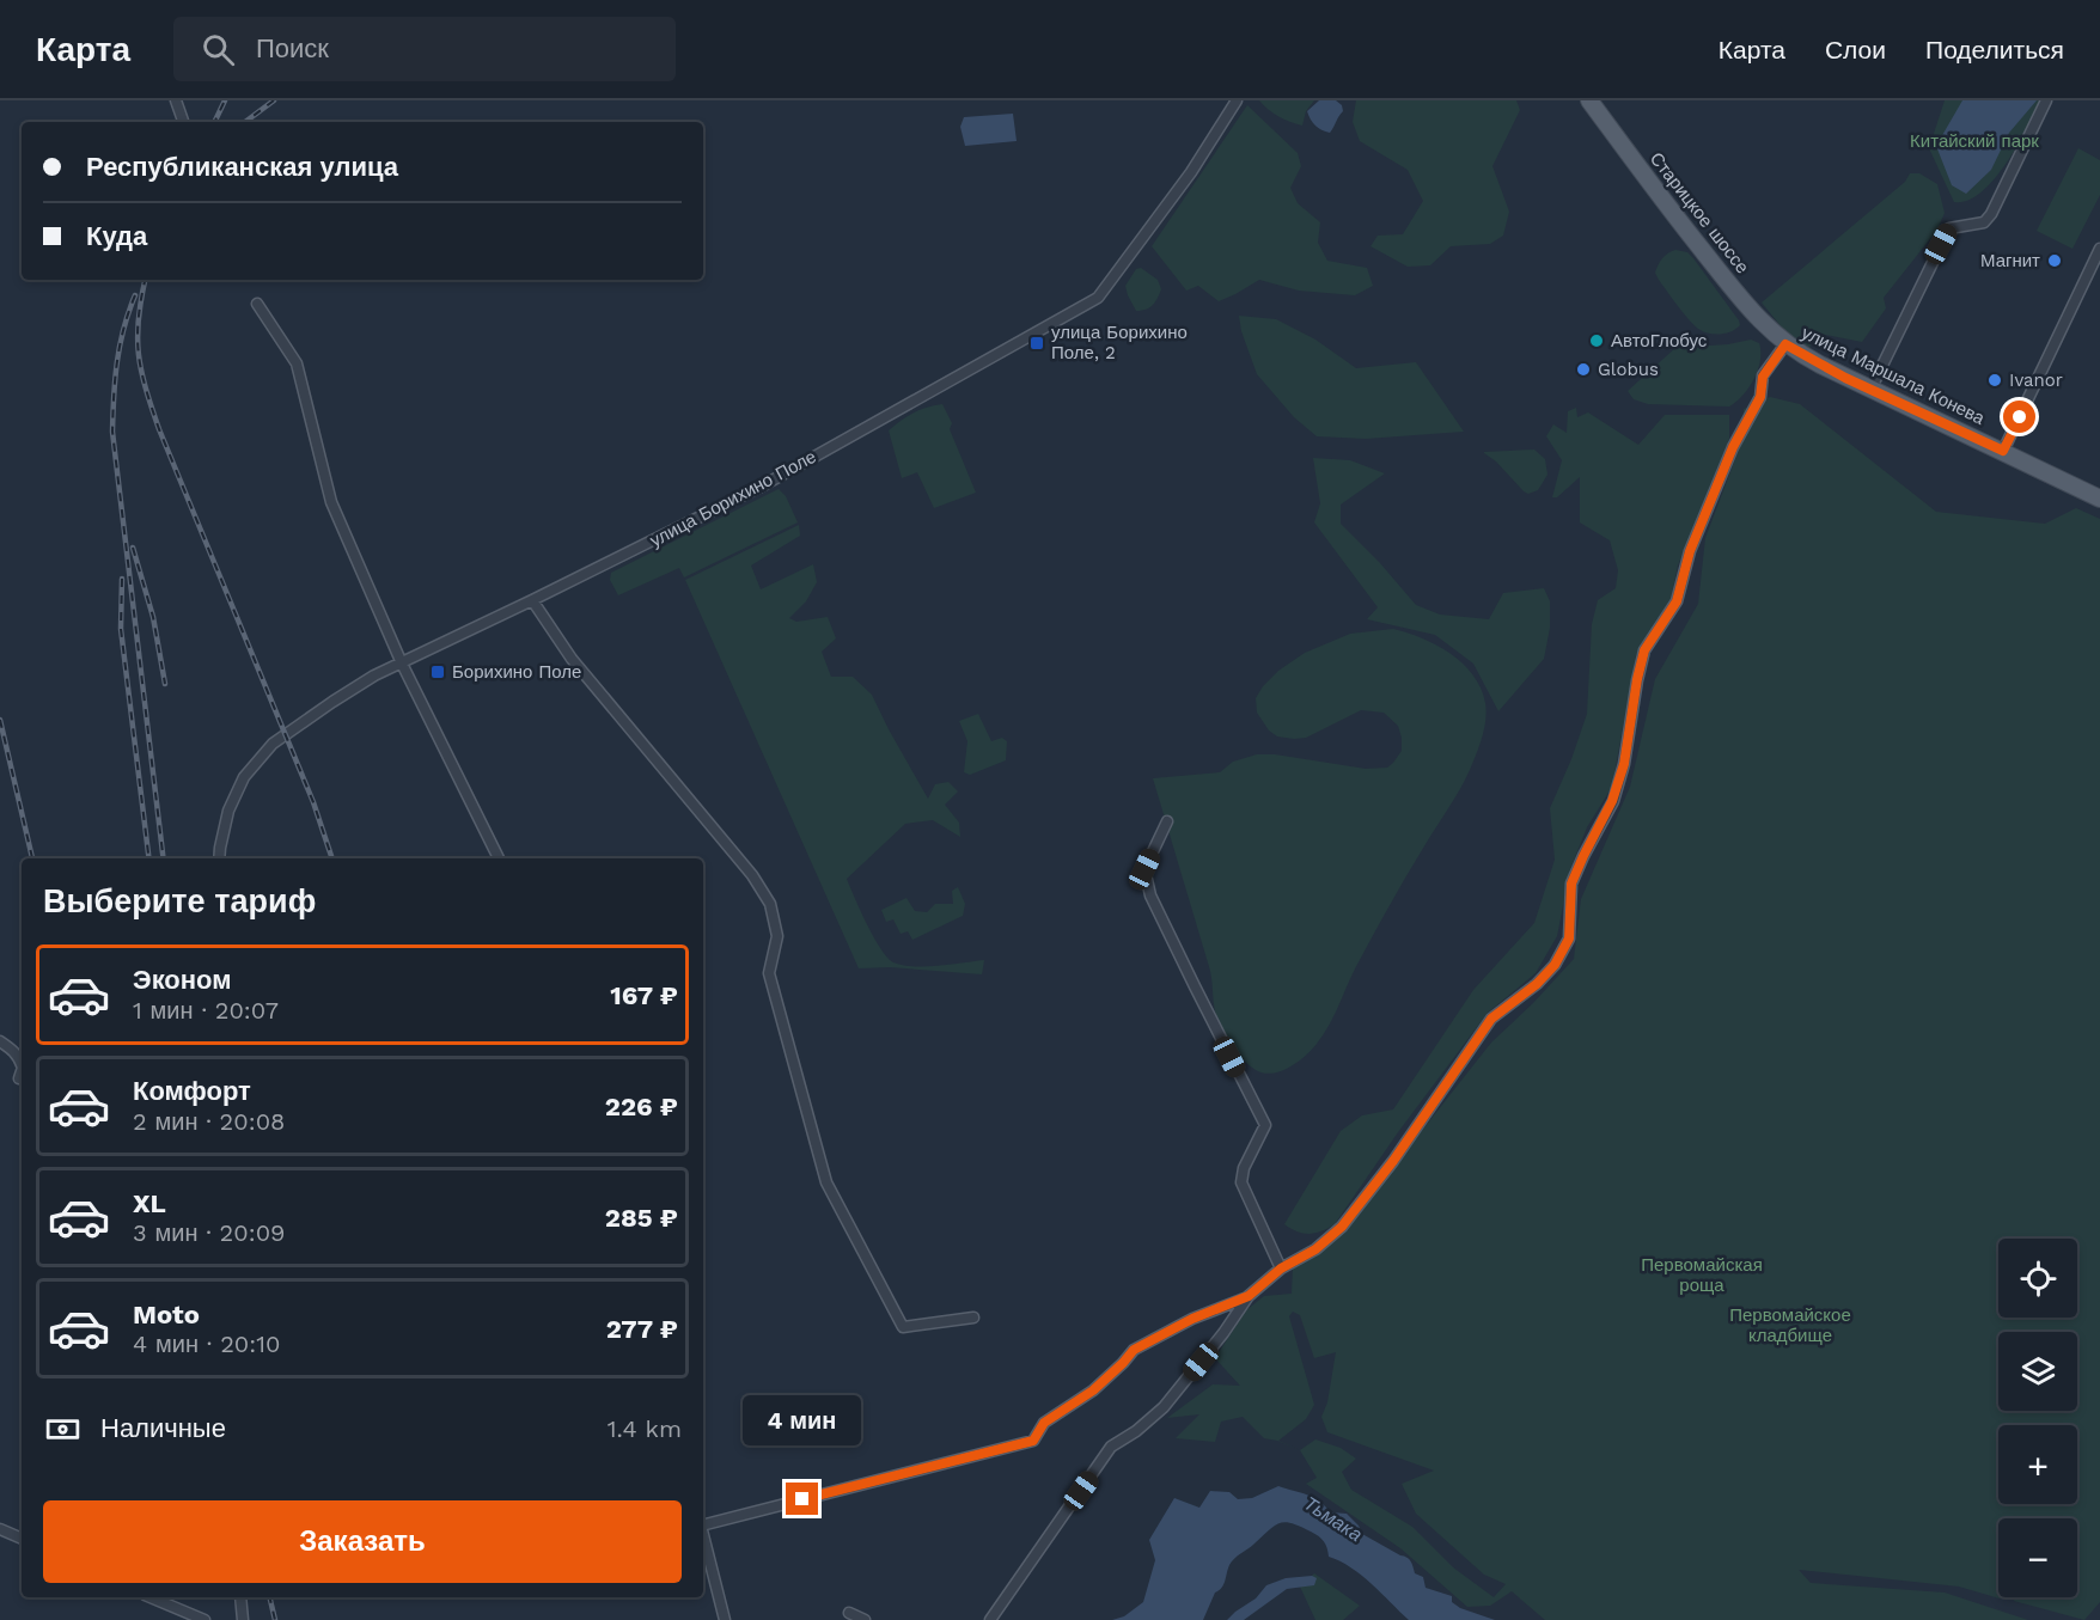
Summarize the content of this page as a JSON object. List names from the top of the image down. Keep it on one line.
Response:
{"streets":{"main road":["Старицкое шоссе","улица Маршала Конева"],"street":["улица Борихино Поле"]},"crossings":[["Старицкое шоссе","улица Маршала Конева"]],"water":["Тьмака"],"parks":["Китайский парк","Первомайская роща","Первомайское кладбище"],"places":{"other":["Магнит","АвтоГлобус","Globus","Ivanor"],"transit":["улица Борихино Поле, 2","Борихино Поле"]},"page":{"header":"Карта","search":"Поиск","nav":["Карта","Слои","Поделиться"],"banner":["Республиканская улица","Куда"],"heading":"Выберите тариф","list":[{"name":"Эконом","note":"1 мин · 20:07","value":"167 ₽"},{"name":"Комфорт","note":"2 мин · 20:08","value":"226 ₽"},{"name":"XL","note":"3 мин · 20:09","value":"285 ₽"},{"name":"Moto","note":"4 мин · 20:10","value":"277 ₽"}],"map_buttons":["+","−"],"pay":["Наличные","1.4 km"],"bubble":"4 мин","buttons":"Заказать"}}
